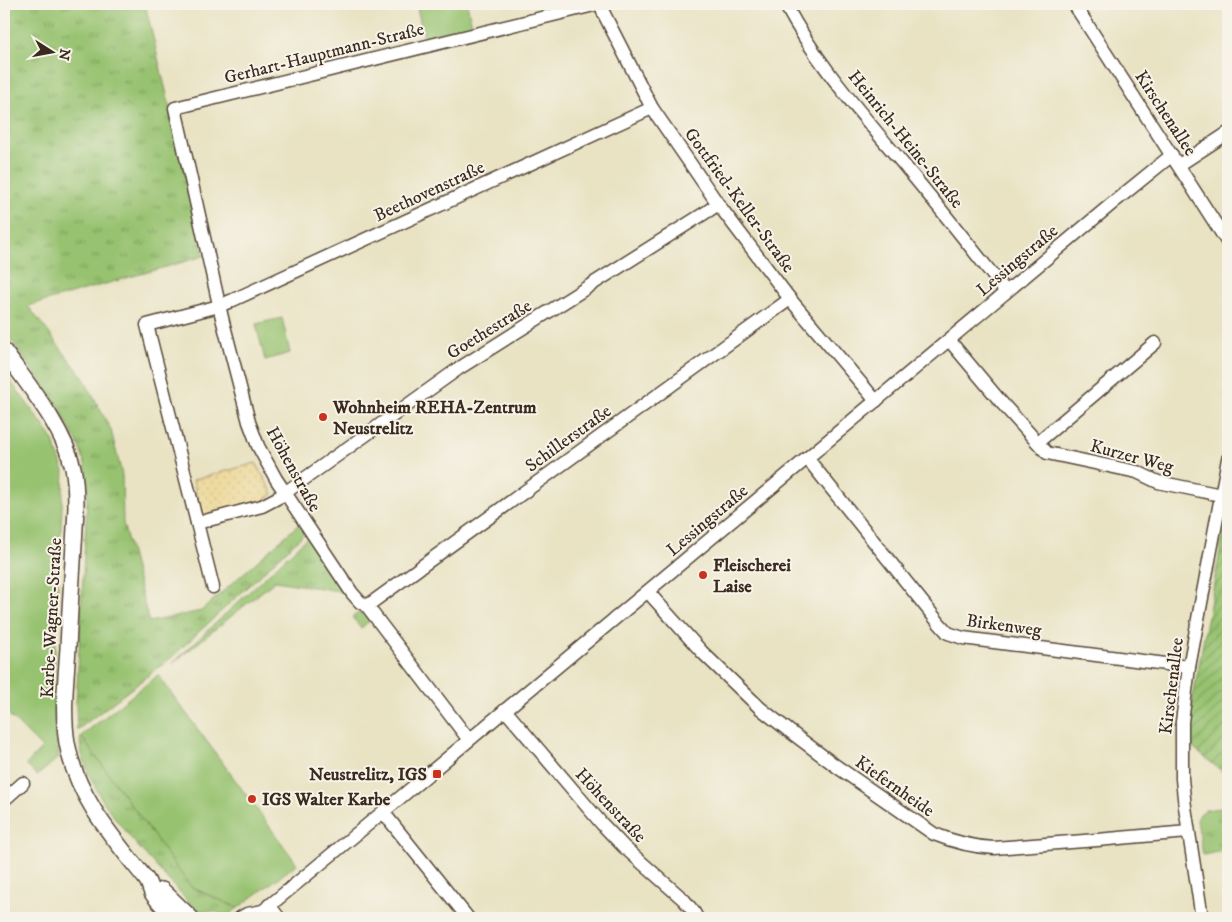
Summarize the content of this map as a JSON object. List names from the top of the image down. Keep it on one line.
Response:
{"streets":{"street":["Gerhart-Hauptmann-Straße","Kirschenallee","Heinrich-Heine-Straße","Beethovenstraße","Gottfried-Keller-Straße","Lessingstraße","Goethestraße","Schillerstraße","Kurzer Weg","Höhenstraße","Karbe-Wagner-Straße","Birkenweg","Kiefernheide"]},"crossings":[["Gerhart-Hauptmann-Straße","Gottfried-Keller-Straße"],["Gerhart-Hauptmann-Straße","Höhenstraße"],["Kirschenallee","Lessingstraße"],["Kirschenallee","Kurzer Weg"],["Kirschenallee","Birkenweg"],["Kirschenallee","Kiefernheide"],["Heinrich-Heine-Straße","Lessingstraße"],["Beethovenstraße","Gottfried-Keller-Straße"],["Beethovenstraße","Goethestraße"],["Beethovenstraße","Höhenstraße"],["Gottfried-Keller-Straße","Lessingstraße"],["Gottfried-Keller-Straße","Goethestraße"],["Gottfried-Keller-Straße","Schillerstraße"],["Lessingstraße","Kurzer Weg"],["Lessingstraße","Höhenstraße"],["Lessingstraße","Birkenweg"],["Lessingstraße","Kiefernheide"],["Goethestraße","Höhenstraße"],["Schillerstraße","Höhenstraße"]],"places":{"other":["Wohnheim REHA-Zentrum Neustrelitz","Fleischerei Laise","IGS Walter Karbe"],"transit":["Neustrelitz, IGS"]},"north":"right"}
